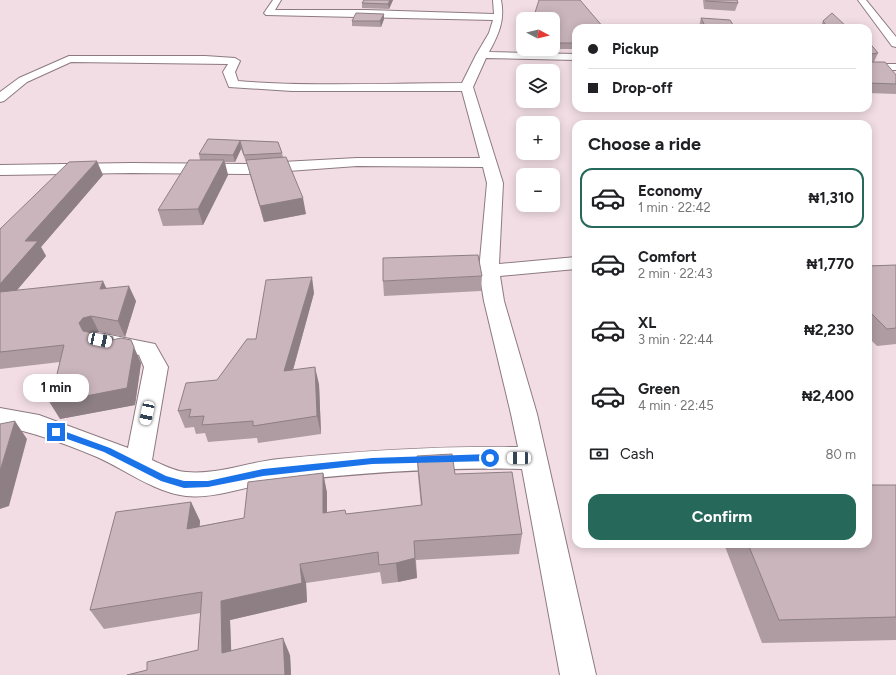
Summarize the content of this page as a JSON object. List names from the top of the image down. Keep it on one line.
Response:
{"north":"right","page":{"map_buttons":["+","−"],"banner":["Pickup","Drop-off"],"heading":"Choose a ride","list":[{"name":"Economy","note":"1 min · 22:42","value":"₦1,310"},{"name":"Comfort","note":"2 min · 22:43","value":"₦1,770"},{"name":"XL","note":"3 min · 22:44","value":"₦2,230"},{"name":"Green","note":"4 min · 22:45","value":"₦2,400"}],"bubble":"1 min","pay":["Cash","80 m"],"buttons":"Confirm"}}
